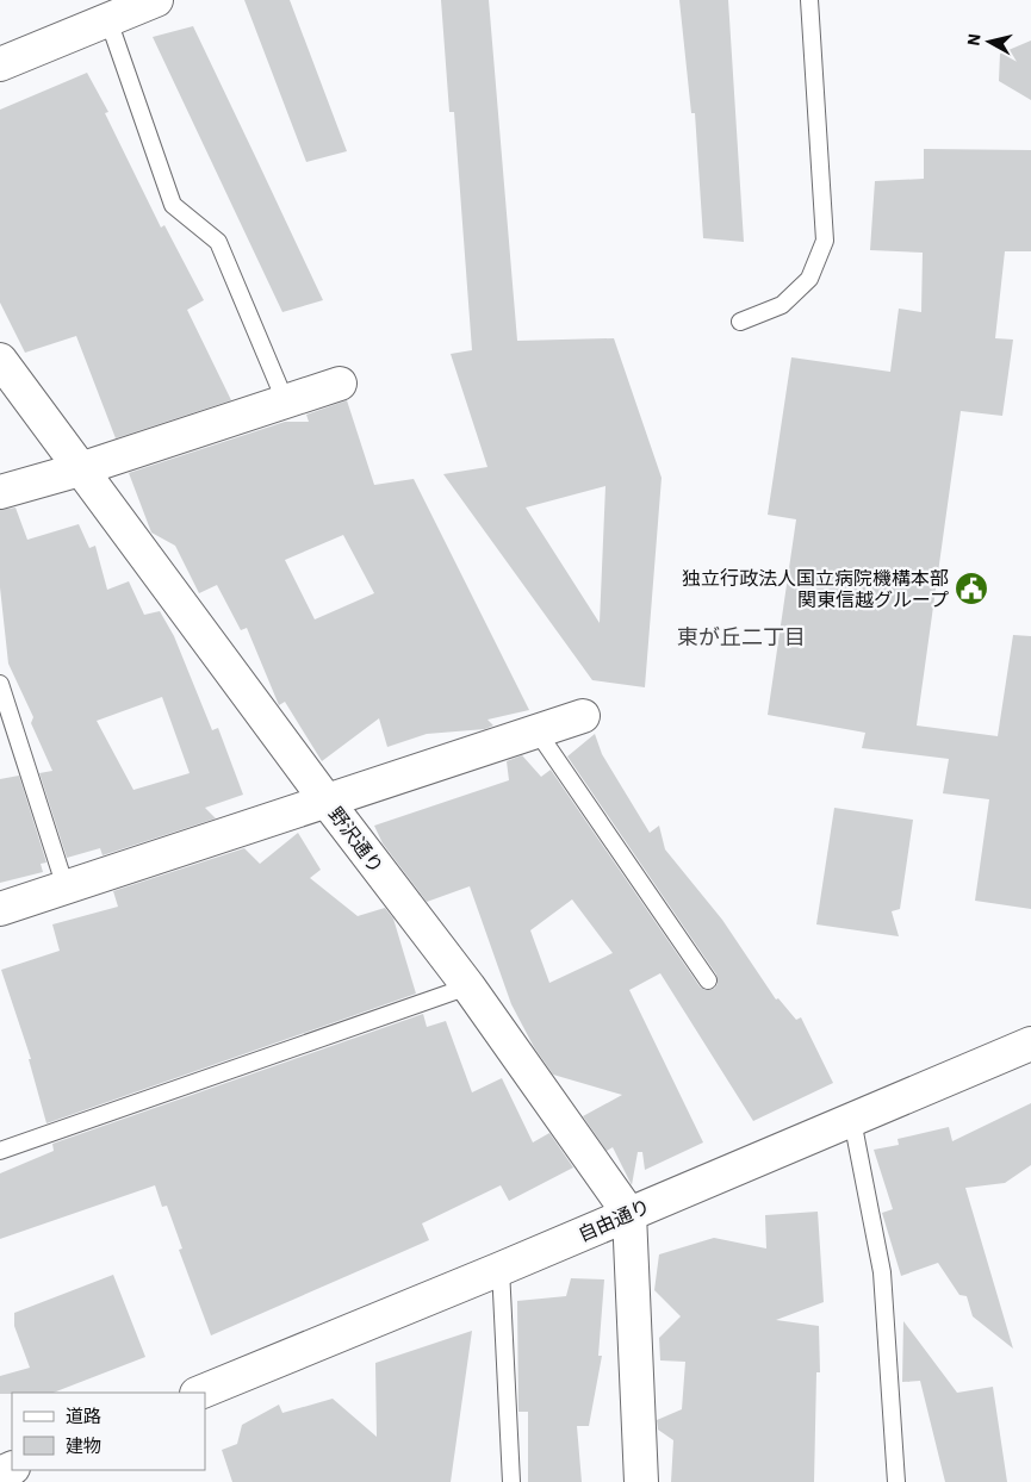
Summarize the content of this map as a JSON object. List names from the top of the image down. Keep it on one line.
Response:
{"streets":{"street":["野沢通り","自由通り"]},"crossings":[["野沢通り","自由通り"]],"districts":["東が丘二丁目"],"places":{"public building":["独立行政法人国立病院機構本部 関東信越グループ"]},"legend":["道路","建物"],"north":"left"}
